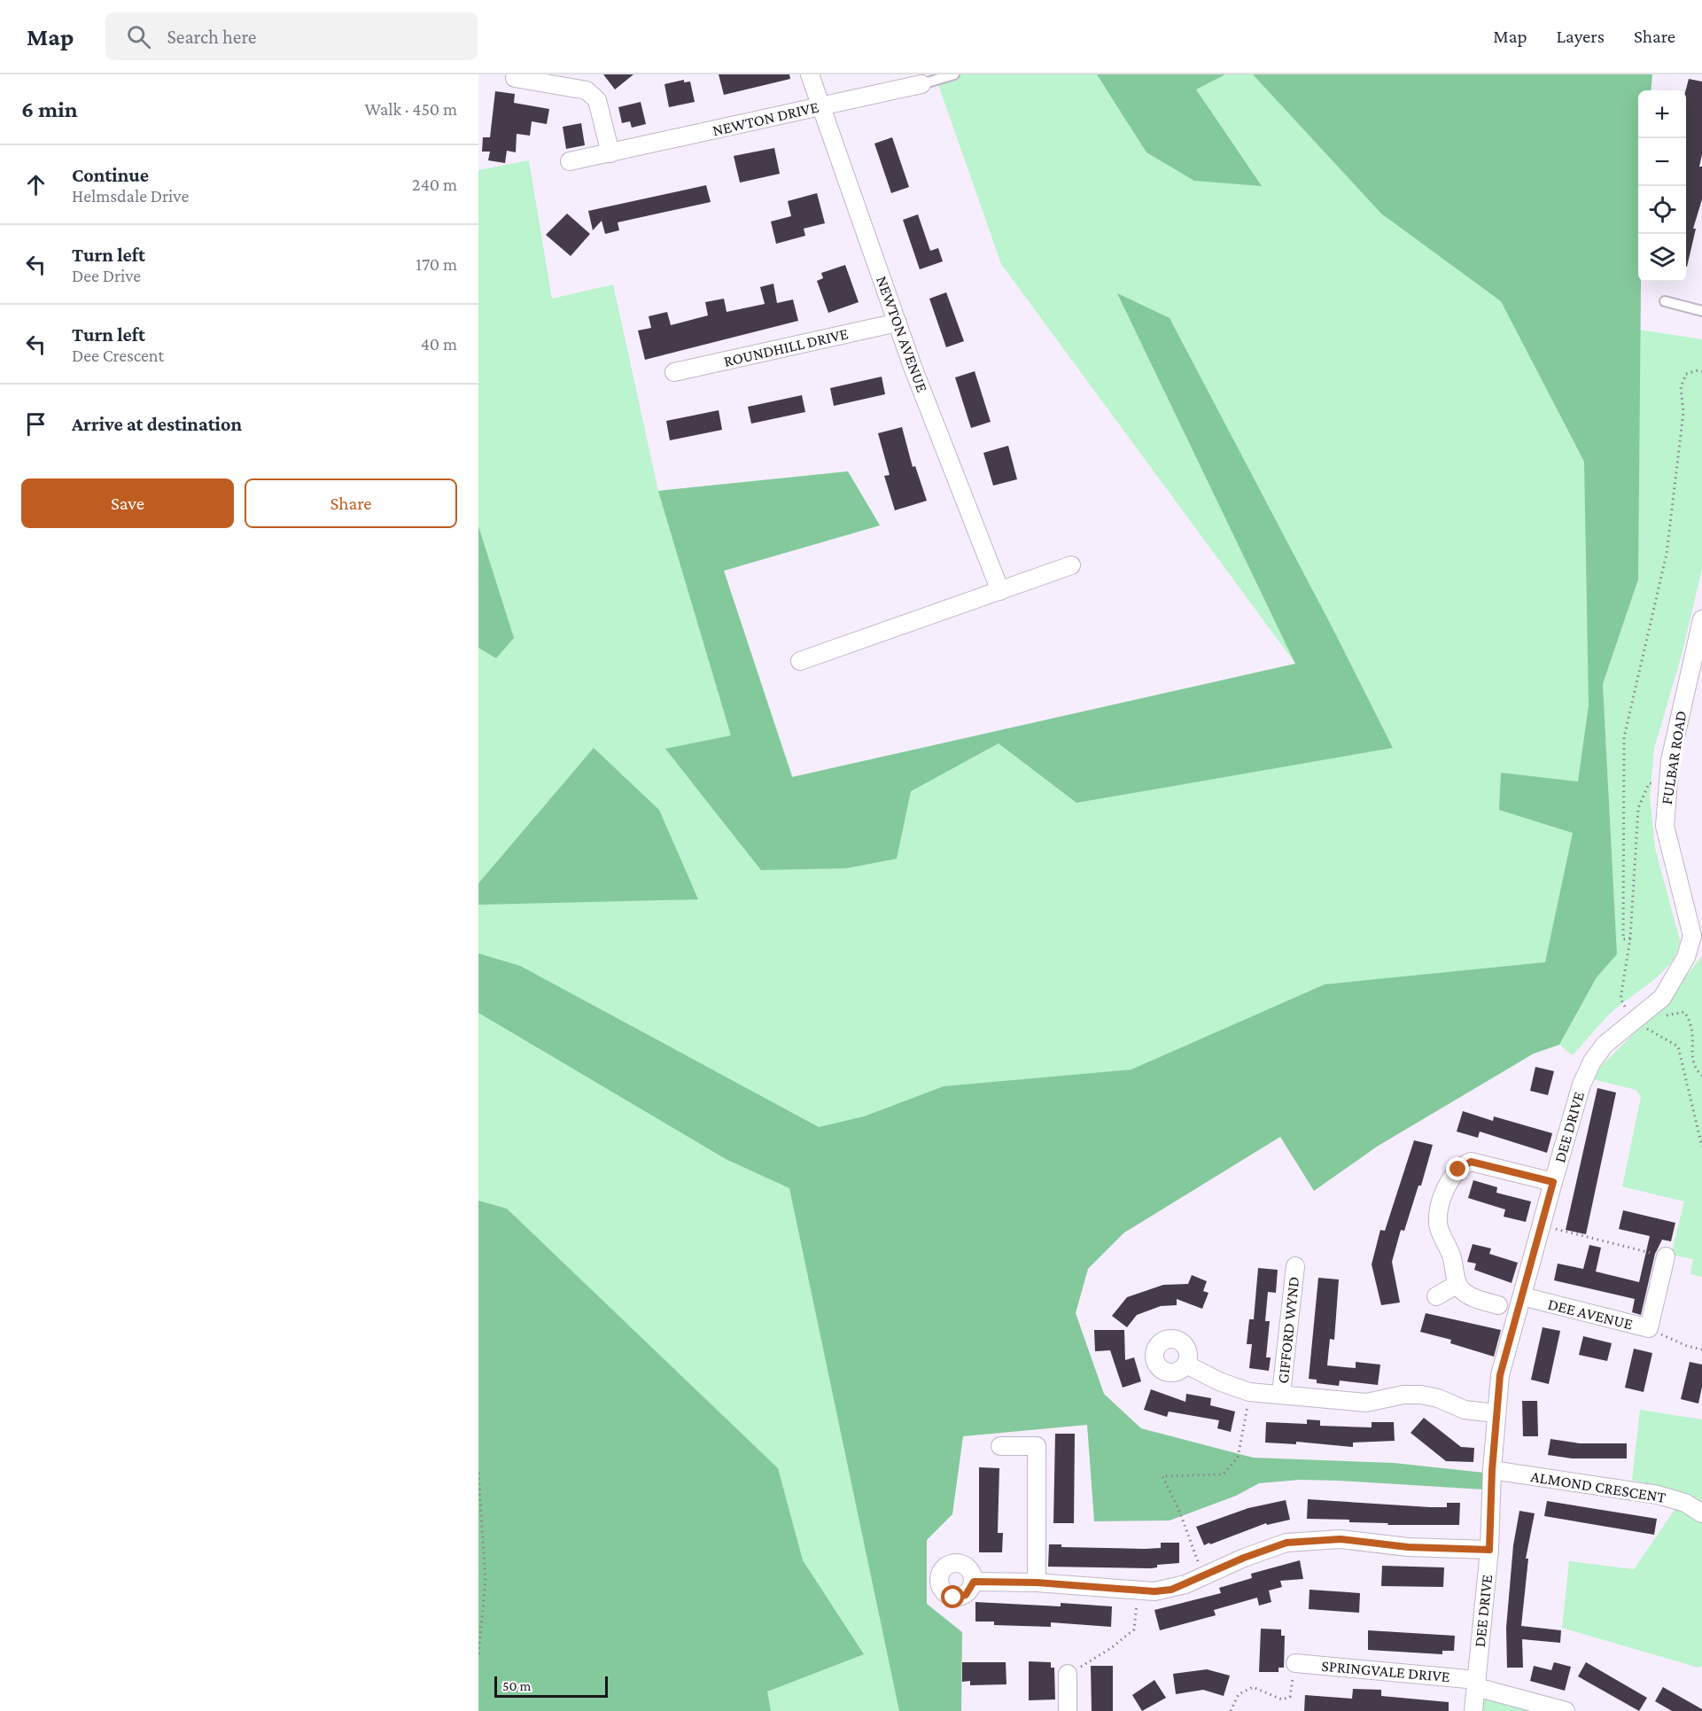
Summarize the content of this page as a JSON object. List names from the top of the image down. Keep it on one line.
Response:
{"streets":{"street":["NEWTON DRIVE","NEWTON AVENUE","ROUNDHILL DRIVE","FULBAR ROAD","DEE DRIVE","DEE AVENUE","GIFFORD WYND","ALMOND CRESCENT","SPRINGVALE DRIVE"]},"crossings":[["NEWTON DRIVE","NEWTON AVENUE"],["NEWTON AVENUE","ROUNDHILL DRIVE"],["FULBAR ROAD","DEE DRIVE"],["DEE DRIVE","DEE AVENUE"],["DEE DRIVE","GIFFORD WYND"],["DEE DRIVE","ALMOND CRESCENT"],["DEE DRIVE","SPRINGVALE DRIVE"]],"scale_bar":"50 m","page":{"header":"Map","search":"Search here","nav":["Map","Layers","Share"],"heading":["6 min","Walk · 450 m"],"map_buttons":["+","−"],"list":[["Continue","Helmsdale Drive","240 m"],["Turn left","Dee Drive","170 m"],["Turn left","Dee Crescent","40 m"],"Arrive at destination"],"buttons":["Save","Share"],"scale":"50 m"}}
